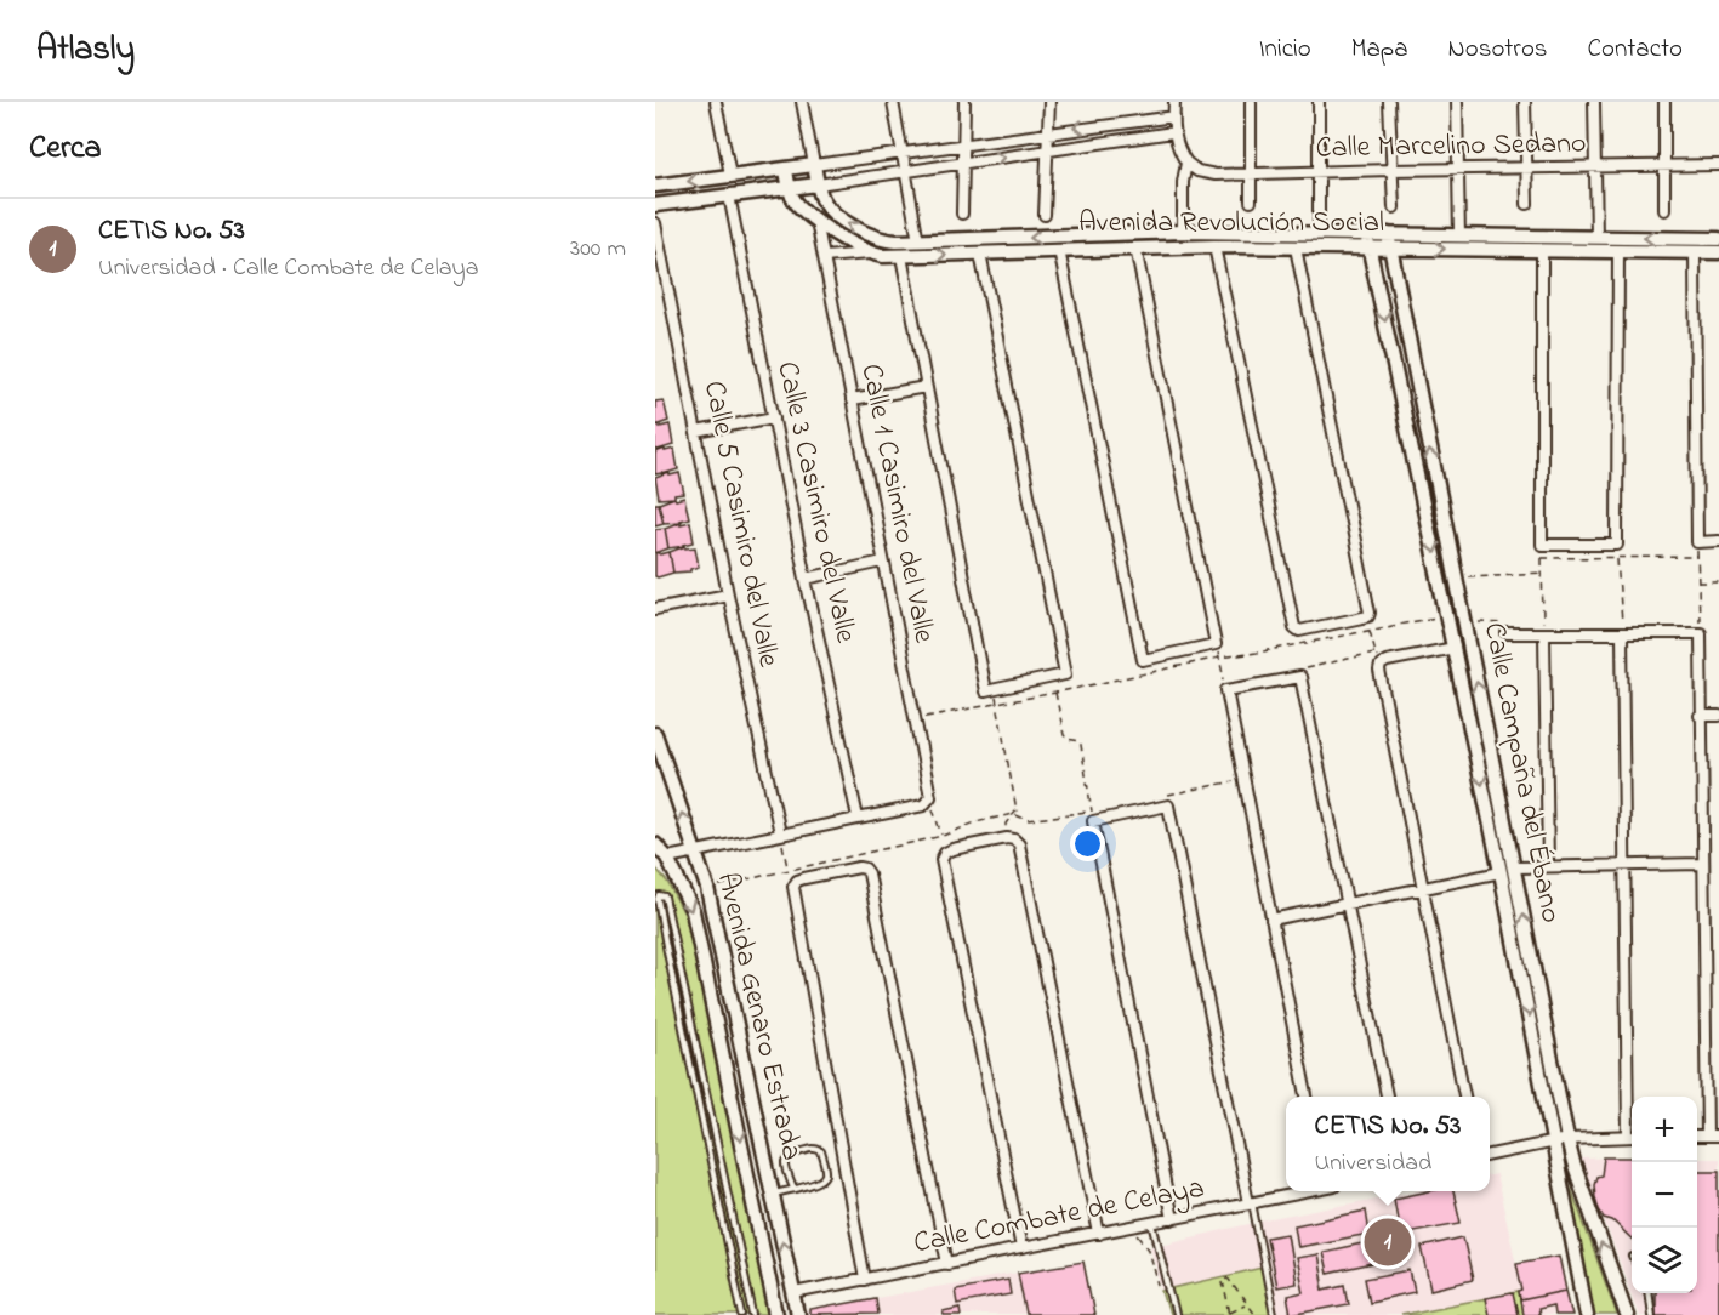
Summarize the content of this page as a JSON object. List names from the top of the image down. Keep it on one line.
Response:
{"streets":{"street":["Calle Marcelino Sedano","Avenida Revolución Social","Calle 3 Casimiro del Valle","Calle 1 Casimiro del Valle","Calle 5 Casimiro del Valle","Calle Campaña del Ébano","Avenida Genaro Estrada","Calle Combate de Celaya"]},"crossings":[["Avenida Revolución Social","Calle 1 Casimiro del Valle"],["Avenida Revolución Social","Calle Campaña del Ébano"],["Avenida Genaro Estrada","Calle Combate de Celaya"]],"page":{"header":"Atlasly","nav":["Inicio","Mapa","Nosotros","Contacto"],"heading":"Cerca","list":[{"mark":"1","name":"CETIS No. 53","note":"Universidad · Calle Combate de Celaya","value":"300 m"}],"map_buttons":["+","−"],"popup":["CETIS No. 53","Universidad"],"pins":"1"}}
